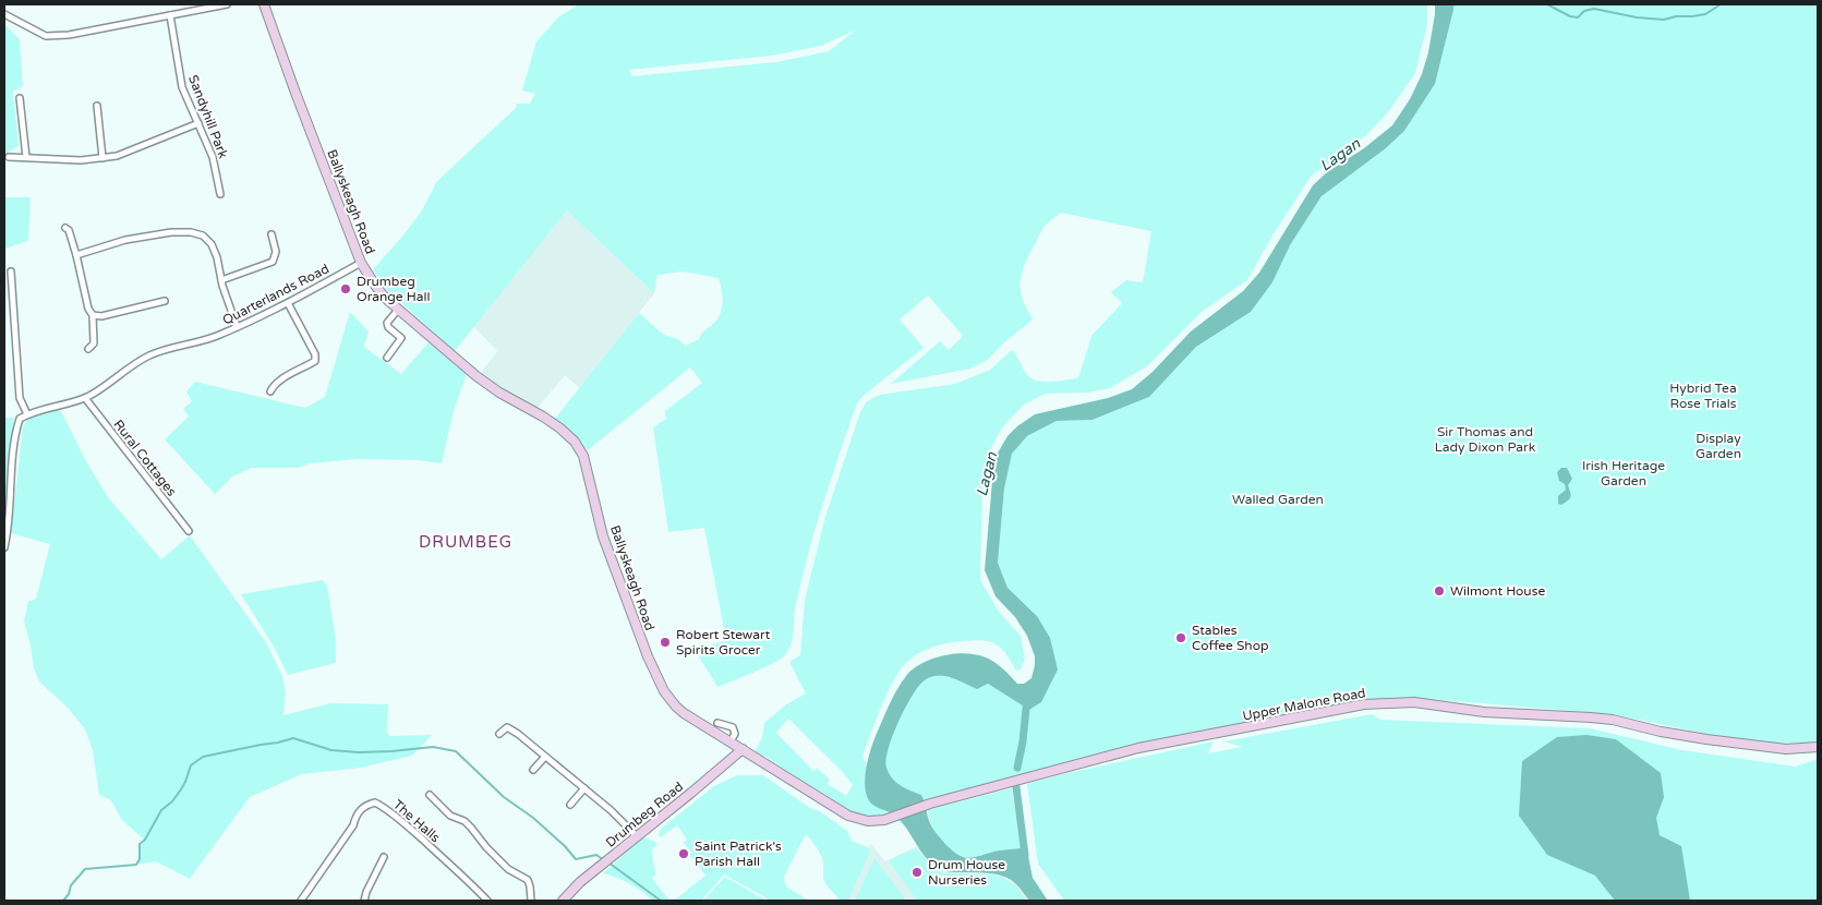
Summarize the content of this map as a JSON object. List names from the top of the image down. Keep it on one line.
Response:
{"streets":{"main road":["Ballyskeagh Road","Upper Malone Road","Drumbeg Road"],"street":["Sandyhill Park","Quarterlands Road","Rural Cottages","The Halls"]},"crossings":[["Ballyskeagh Road","Quarterlands Road"],["Ballyskeagh Road","Upper Malone Road"],["Ballyskeagh Road","Drumbeg Road"],["Quarterlands Road","Rural Cottages"],["Upper Malone Road","Drumbeg Road"]],"districts":["DRUMBEG"],"water":["Lagan"],"parks":["Hybrid Tea Rose Trials","Sir Thomas and Lady Dixon Park","Display Garden","Irish Heritage Garden","Walled Garden"],"places":["Drumbeg Orange Hall","Wilmont House","Stables Coffee Shop","Robert Stewart Spirits Grocer","Saint Patrick's Parish Hall","Drum House Nurseries"]}
